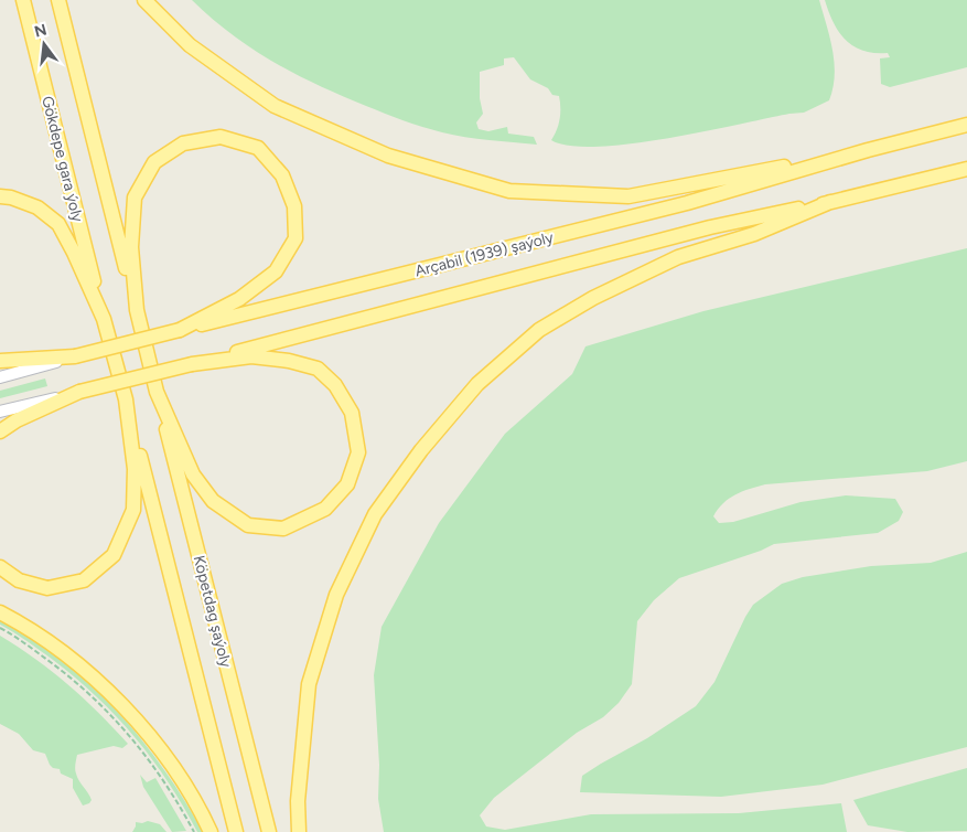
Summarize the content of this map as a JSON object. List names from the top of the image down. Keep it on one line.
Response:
{"streets":{"main road":["Gökdepe gara ýoly","Arçabil (1939) şaýoly","Köpetdag şaýoly"]},"north":"top"}
